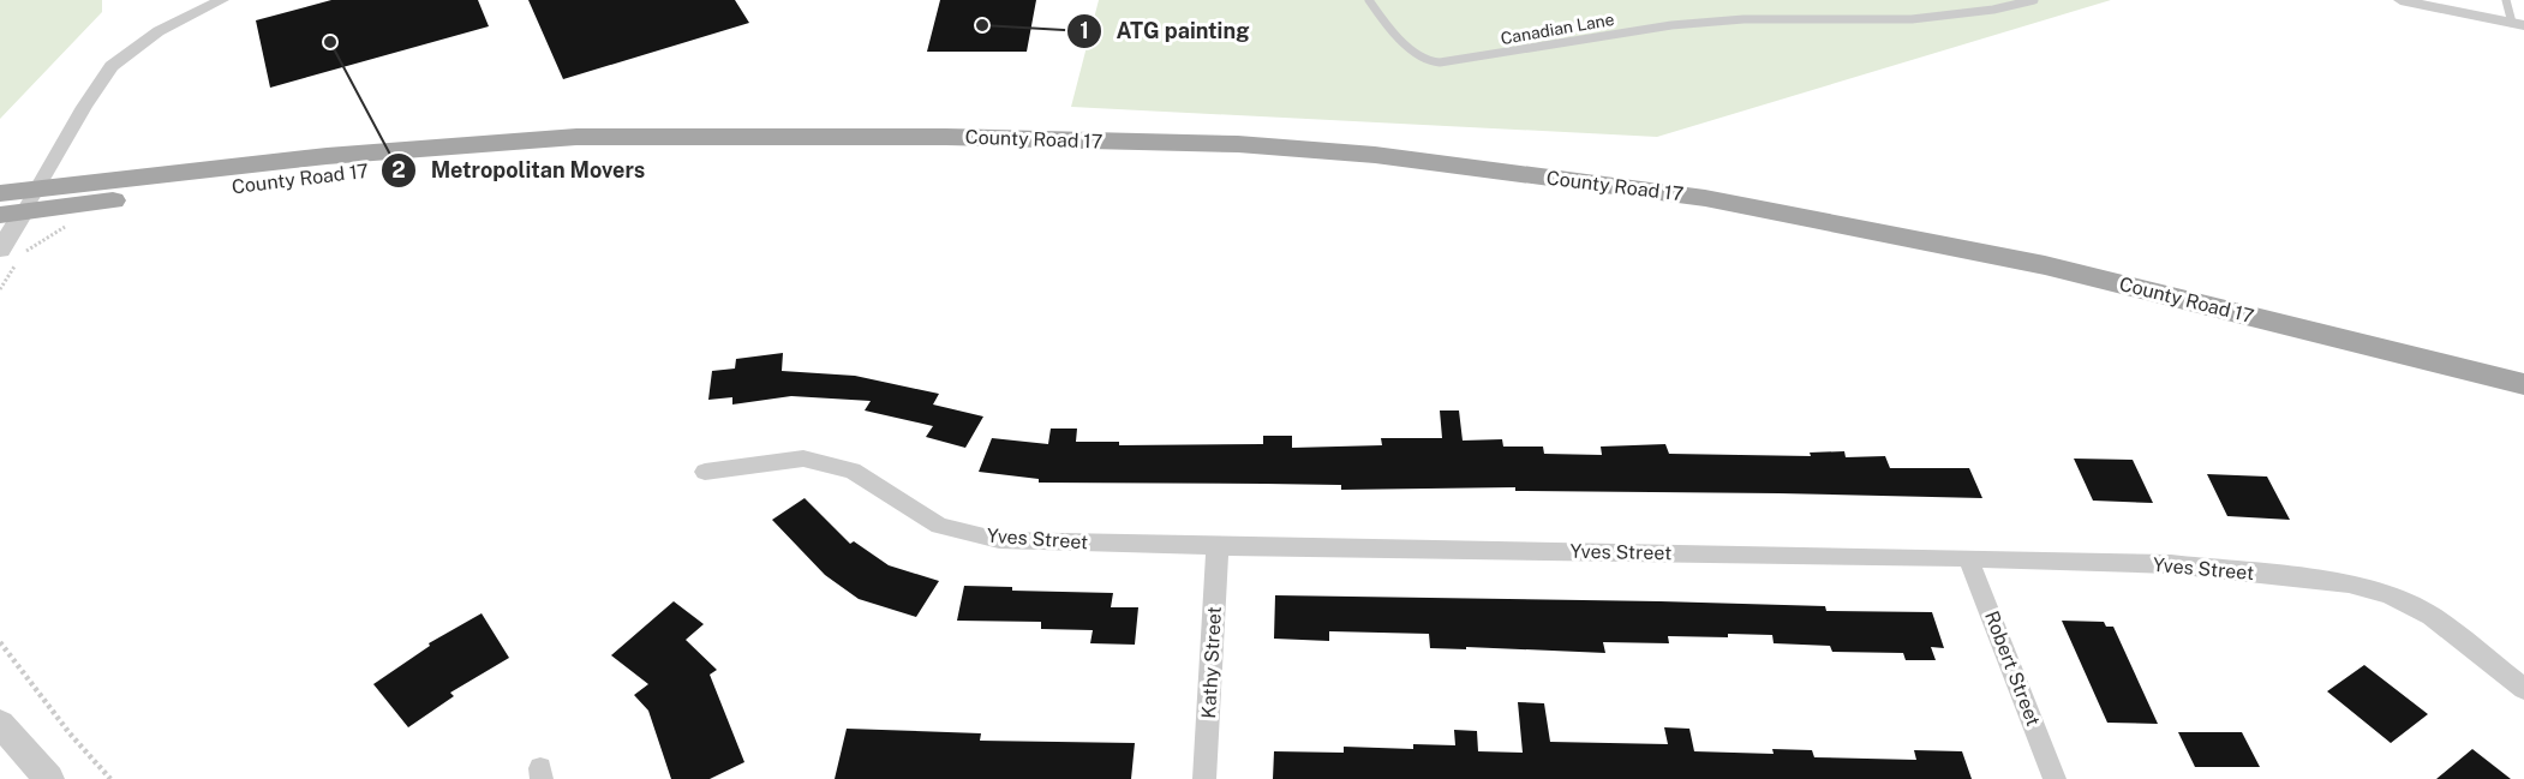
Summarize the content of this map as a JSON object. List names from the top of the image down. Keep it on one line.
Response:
{"streets":{"main road":["County Road 17"],"street":["Yves Street","Kathy Street","Robert Street"],"lane":["Canadian Lane"]},"crossings":[["Yves Street","Kathy Street"],["Yves Street","Robert Street"]],"places":["ATG painting","Metropolitan Movers"]}
